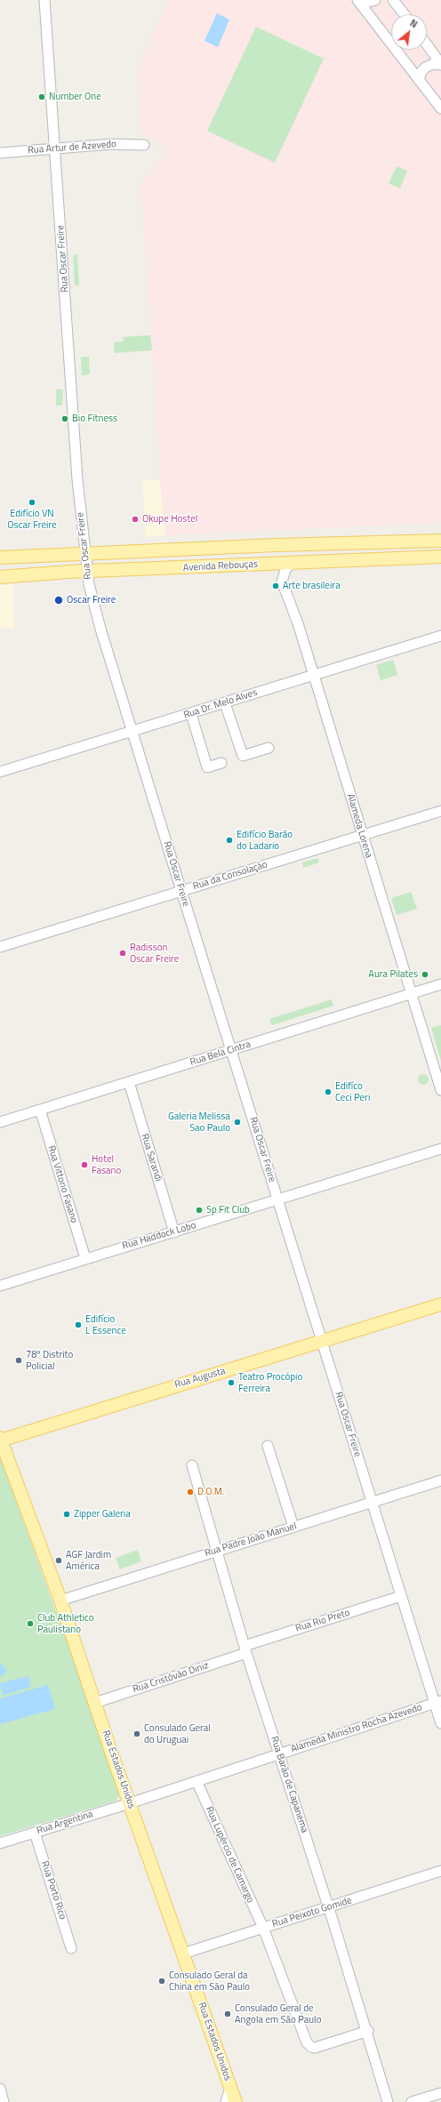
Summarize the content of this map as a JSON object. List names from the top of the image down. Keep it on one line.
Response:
{"streets":{"main road":["Avenida Rebouças","Rua Augusta","Rua Estados Unidos"],"street":["Rua Artur de Azevedo","Rua Oscar Freire","Rua Dr. Melo Alves","Alameda Lorena","Rua da Consolação","Rua Bela Cintra","Rua Sarandi","Rua Vittorio Fasano","Rua Haddock Lobo","Rua Padre João Manuel","Rua Rio Preto","Rua Cristóvão Diniz","Alameda Ministro Rocha Azevedo","Rua Barão de Capanema","Rua Argentina","Rua Lupércio de Camargo","Rua Porto Rico","Rua Peixoto Gomide"]},"crossings":[["Rua Artur de Azevedo","Rua Oscar Freire"],["Rua Oscar Freire","Avenida Rebouças"],["Rua Oscar Freire","Rua Dr. Melo Alves"],["Rua Oscar Freire","Rua da Consolação"],["Rua Oscar Freire","Rua Bela Cintra"],["Rua Oscar Freire","Rua Haddock Lobo"],["Rua Oscar Freire","Rua Augusta"],["Rua Oscar Freire","Rua Padre João Manuel"],["Rua Oscar Freire","Rua Rio Preto"],["Rua Oscar Freire","Alameda Ministro Rocha Azevedo"],["Avenida Rebouças","Alameda Lorena"],["Rua Dr. Melo Alves","Alameda Lorena"],["Alameda Lorena","Rua da Consolação"],["Alameda Lorena","Rua Bela Cintra"],["Rua Bela Cintra","Rua Sarandi"],["Rua Bela Cintra","Rua Vittorio Fasano"],["Rua Sarandi","Rua Haddock Lobo"],["Rua Vittorio Fasano","Rua Haddock Lobo"],["Rua Augusta","Rua Estados Unidos"],["Rua Padre João Manuel","Rua Estados Unidos"],["Rua Padre João Manuel","Rua Barão de Capanema"],["Rua Rio Preto","Rua Cristóvão Diniz"],["Rua Rio Preto","Rua Barão de Capanema"],["Rua Cristóvão Diniz","Rua Estados Unidos"],["Rua Cristóvão Diniz","Rua Barão de Capanema"],["Alameda Ministro Rocha Azevedo","Rua Estados Unidos"],["Alameda Ministro Rocha Azevedo","Rua Barão de Capanema"],["Alameda Ministro Rocha Azevedo","Rua Argentina"],["Alameda Ministro Rocha Azevedo","Rua Lupércio de Camargo"],["Rua Estados Unidos","Rua Argentina"],["Rua Estados Unidos","Rua Peixoto Gomide"],["Rua Barão de Capanema","Rua Lupércio de Camargo"],["Rua Barão de Capanema","Rua Peixoto Gomide"],["Rua Argentina","Rua Porto Rico"],["Rua Lupércio de Camargo","Rua Peixoto Gomide"]],"places":["Number One","Bio Fitness","Edifício VN Oscar Freire","Okupe Hostel","Arte brasileira","Oscar Freire","Edifício Barão do Ladario","Radisson Oscar Freire","Aura Pilates","Edifíco Ceci Peri","Galeria Melissa Sao Paulo","Hotel Fasano","Sp Fit Club","Edifício L Essence","78º Distrito Policial","Teatro Procópio Ferreira","D.O.M.","Zipper Galeria","AGF Jardim América","Club Athletico Paulistano","Consulado Geral do Uruguai","Consulado Geral da China em São Paulo","Consulado Geral de Angola em São Paulo"],"north":"top right"}
